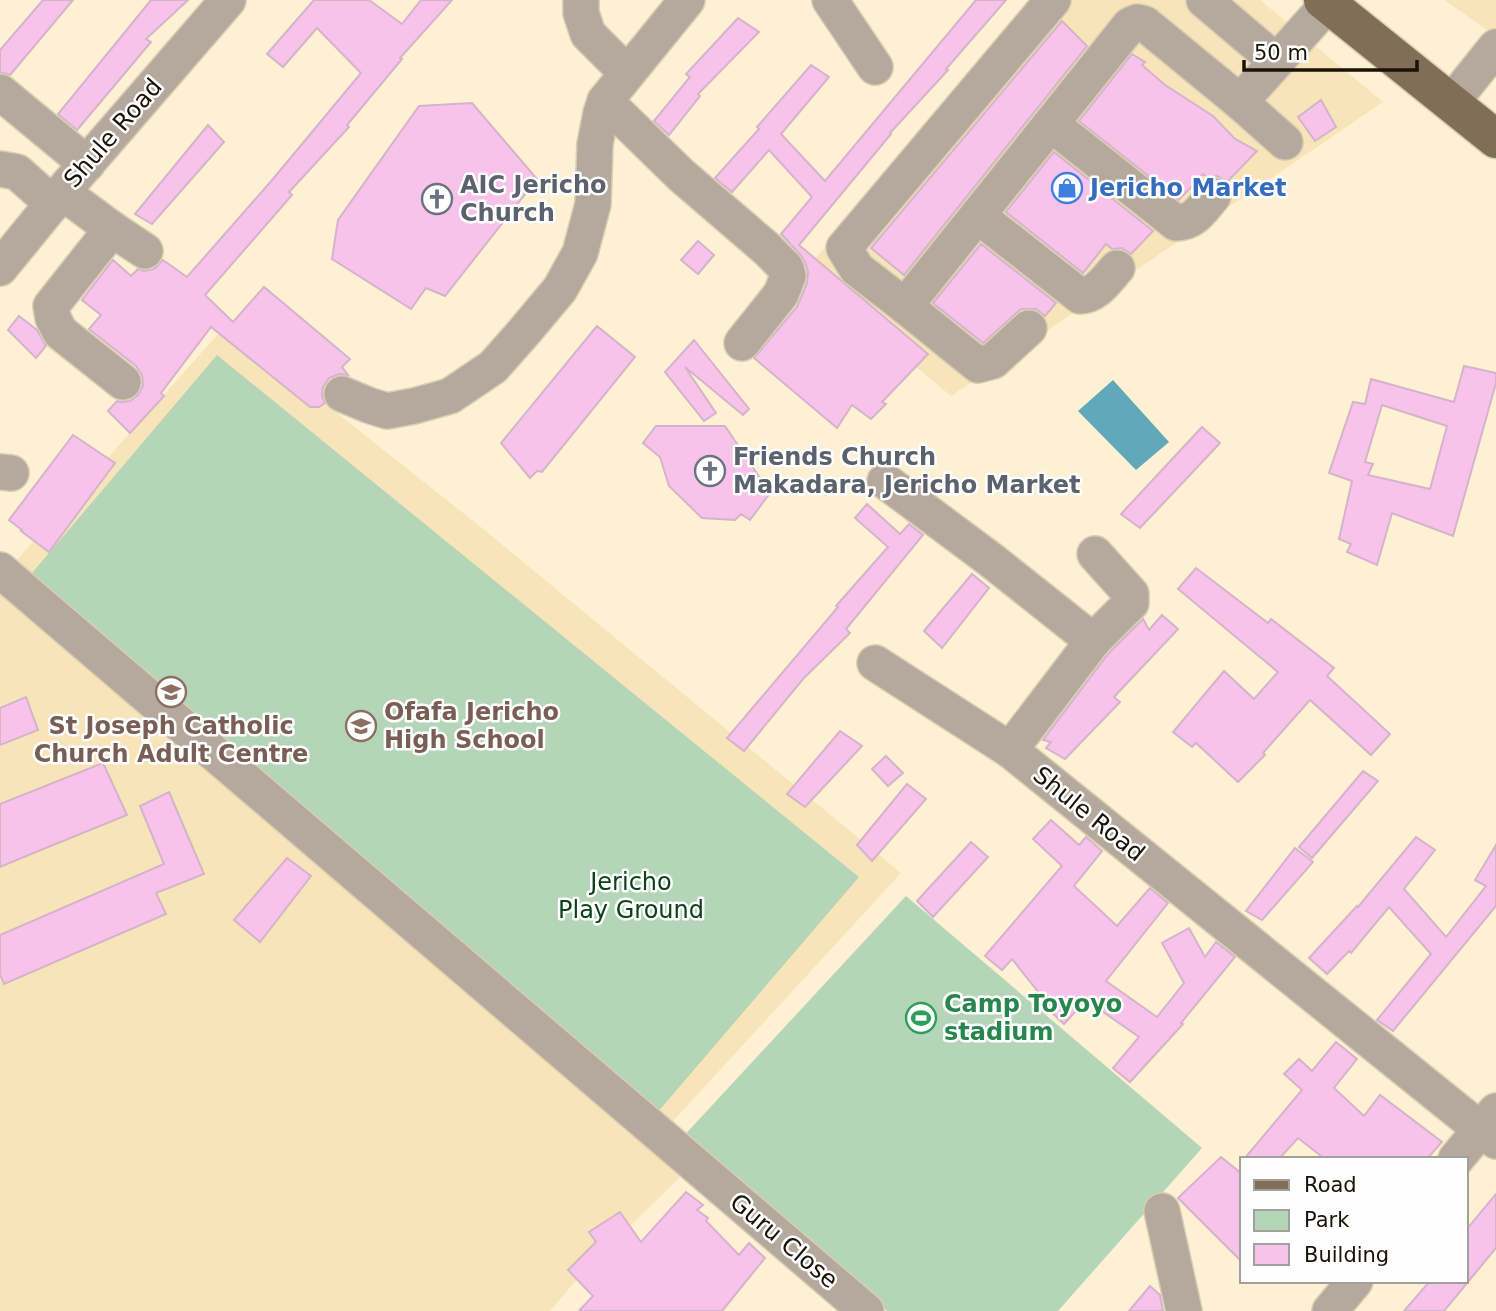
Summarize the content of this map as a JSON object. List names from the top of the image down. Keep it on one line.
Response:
{"streets":{"street":["Shule Road","Guru Close"]},"parks":["Jericho Play Ground"],"places":{"shop":["Jericho Market"],"church":["AIC Jericho Church","Friends Church Makadara, Jericho Market"],"school or university":["St Joseph Catholic Church Adult Centre","Ofafa Jericho High School"],"sports":["Camp Toyoyo stadium"]},"legend":["Road","Park","Building"],"scale_bar":"50 m"}
